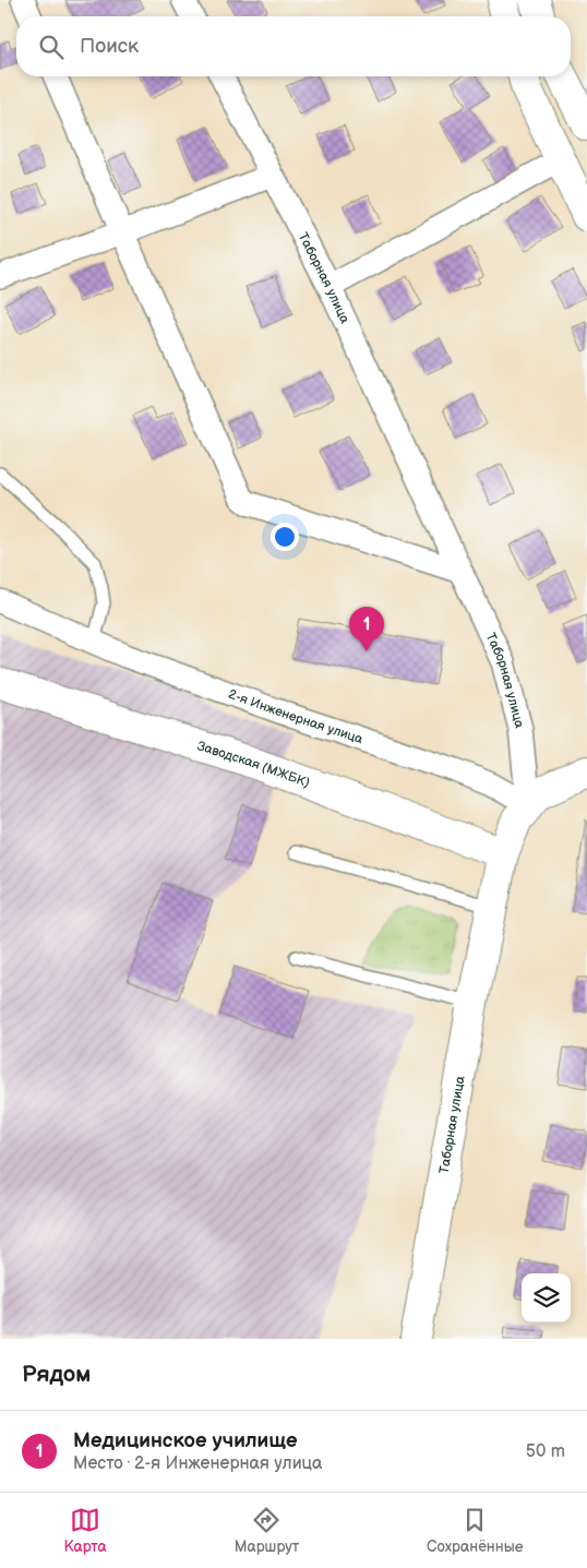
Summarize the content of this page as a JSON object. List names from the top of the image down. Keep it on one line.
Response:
{"streets":{"street":["Таборная улица","2-я Инженерная улица","Заводская (МЖБК)"]},"crossings":[["Таборная улица","2-я Инженерная улица"],["Таборная улица","Заводская (МЖБК)"]],"page":{"search":"Поиск","pins":"1","heading":"Рядом","list":[{"mark":"1","name":"Медицинское училище","note":"Место · 2-я Инженерная улица","value":"50 m"}],"nav":["Карта","Маршрут","Сохранённые"]}}
